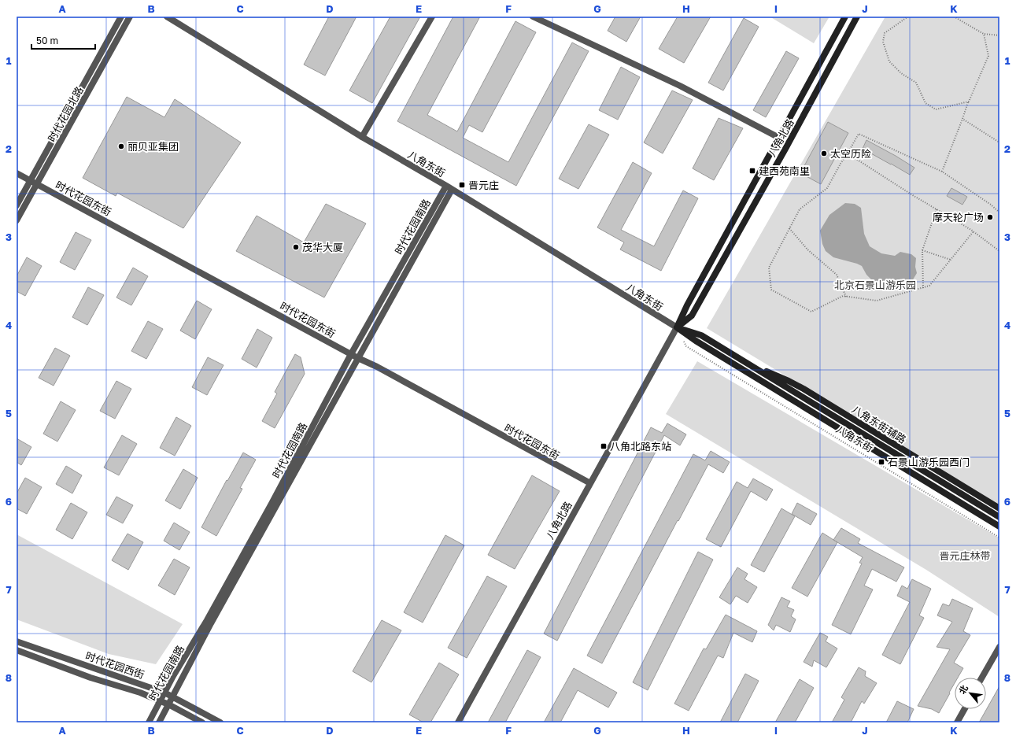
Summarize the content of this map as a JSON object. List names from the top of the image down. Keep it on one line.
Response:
{"streets":{"main road":["八角北路","八角东街","八角东街辅路"],"street":["时代花园北路","时代花园东街","时代花园南路","时代花园西街"]},"crossings":[["时代花园北路","时代花园东街"],["八角北路","八角东街"],["八角北路","时代花园东街"],["八角东街","时代花园南路"],["八角东街","八角东街辅路"],["时代花园东街","时代花园南路"],["时代花园南路","时代花园西街"]],"parks":["北京石景山游乐园","晋元庄林带"],"places":{"other":["丽贝亚集团","太空历险","摩天轮广场","茂华大厦"],"transit":["建西苑南里","晋元庄","八角北路东站","石景山游乐园西门"]},"scale_bar":"50 m","north":"top left","grid":{"columns":["A","B","C","D","E","F","G","H","I","J","K"],"rows":["1","2","3","4","5","6","7","8"]}}
